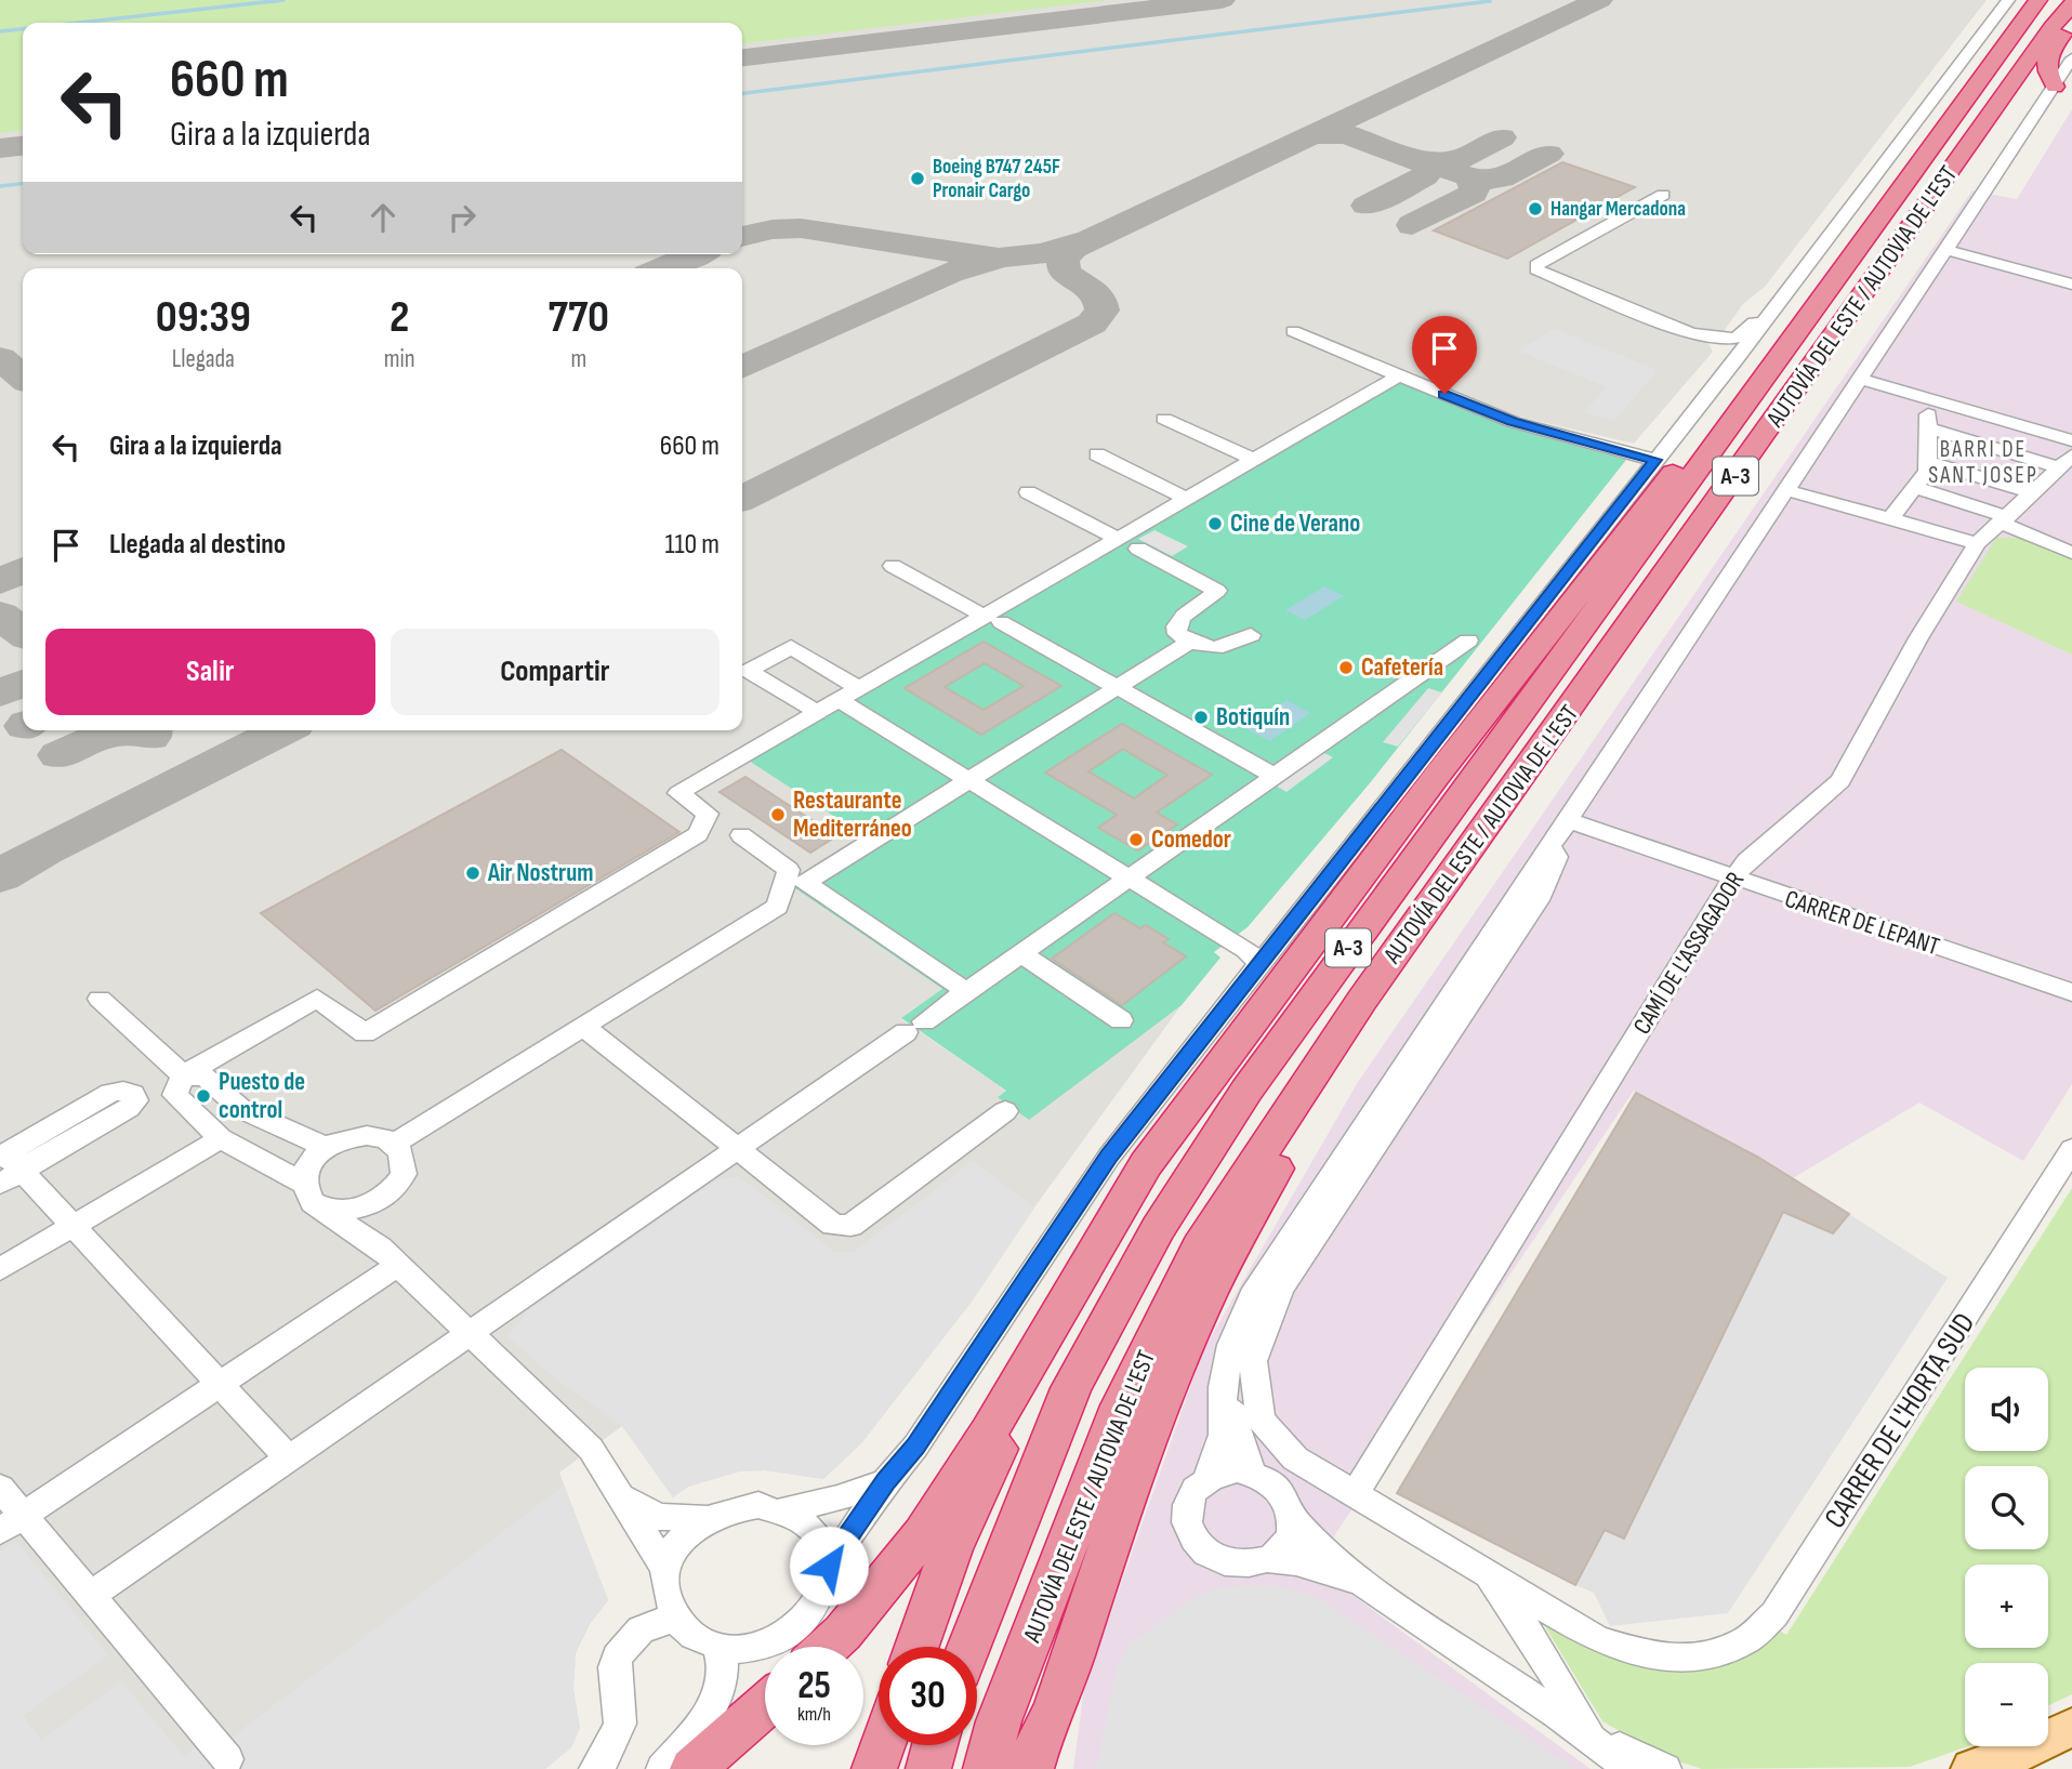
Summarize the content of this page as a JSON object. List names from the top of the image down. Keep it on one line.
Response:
{"streets":{"highway":["AUTOVÍA DEL ESTE / AUTOVIA DE L'EST","A-3"],"street":["CARRER DE LEPANT","CAMÍ DE L'ASSAGADOR","CARRER DE L'HORTA SUD"]},"crossings":[["CARRER DE LEPANT","CAMÍ DE L'ASSAGADOR"]],"districts":["BARRI DE SANT JOSEP"],"places":["Boeing B747 245F Pronair Cargo","Hangar Mercadona","Cine de Verano","Cafetería","Botiquín","Restaurante Mediterráneo","Comedor","Air Nostrum","Puesto de control"],"page":{"turn":["660 m","Gira a la izquierda"],"eta":["09:39","Llegada","2","min","770","m"],"list":[{"name":"Gira a la izquierda","value":"660 m"},{"name":"Llegada al destino","value":"110 m"}],"buttons":["Salir","Compartir"],"map_buttons":["+","−"],"speed":"25 km/h","limit":"30"}}
